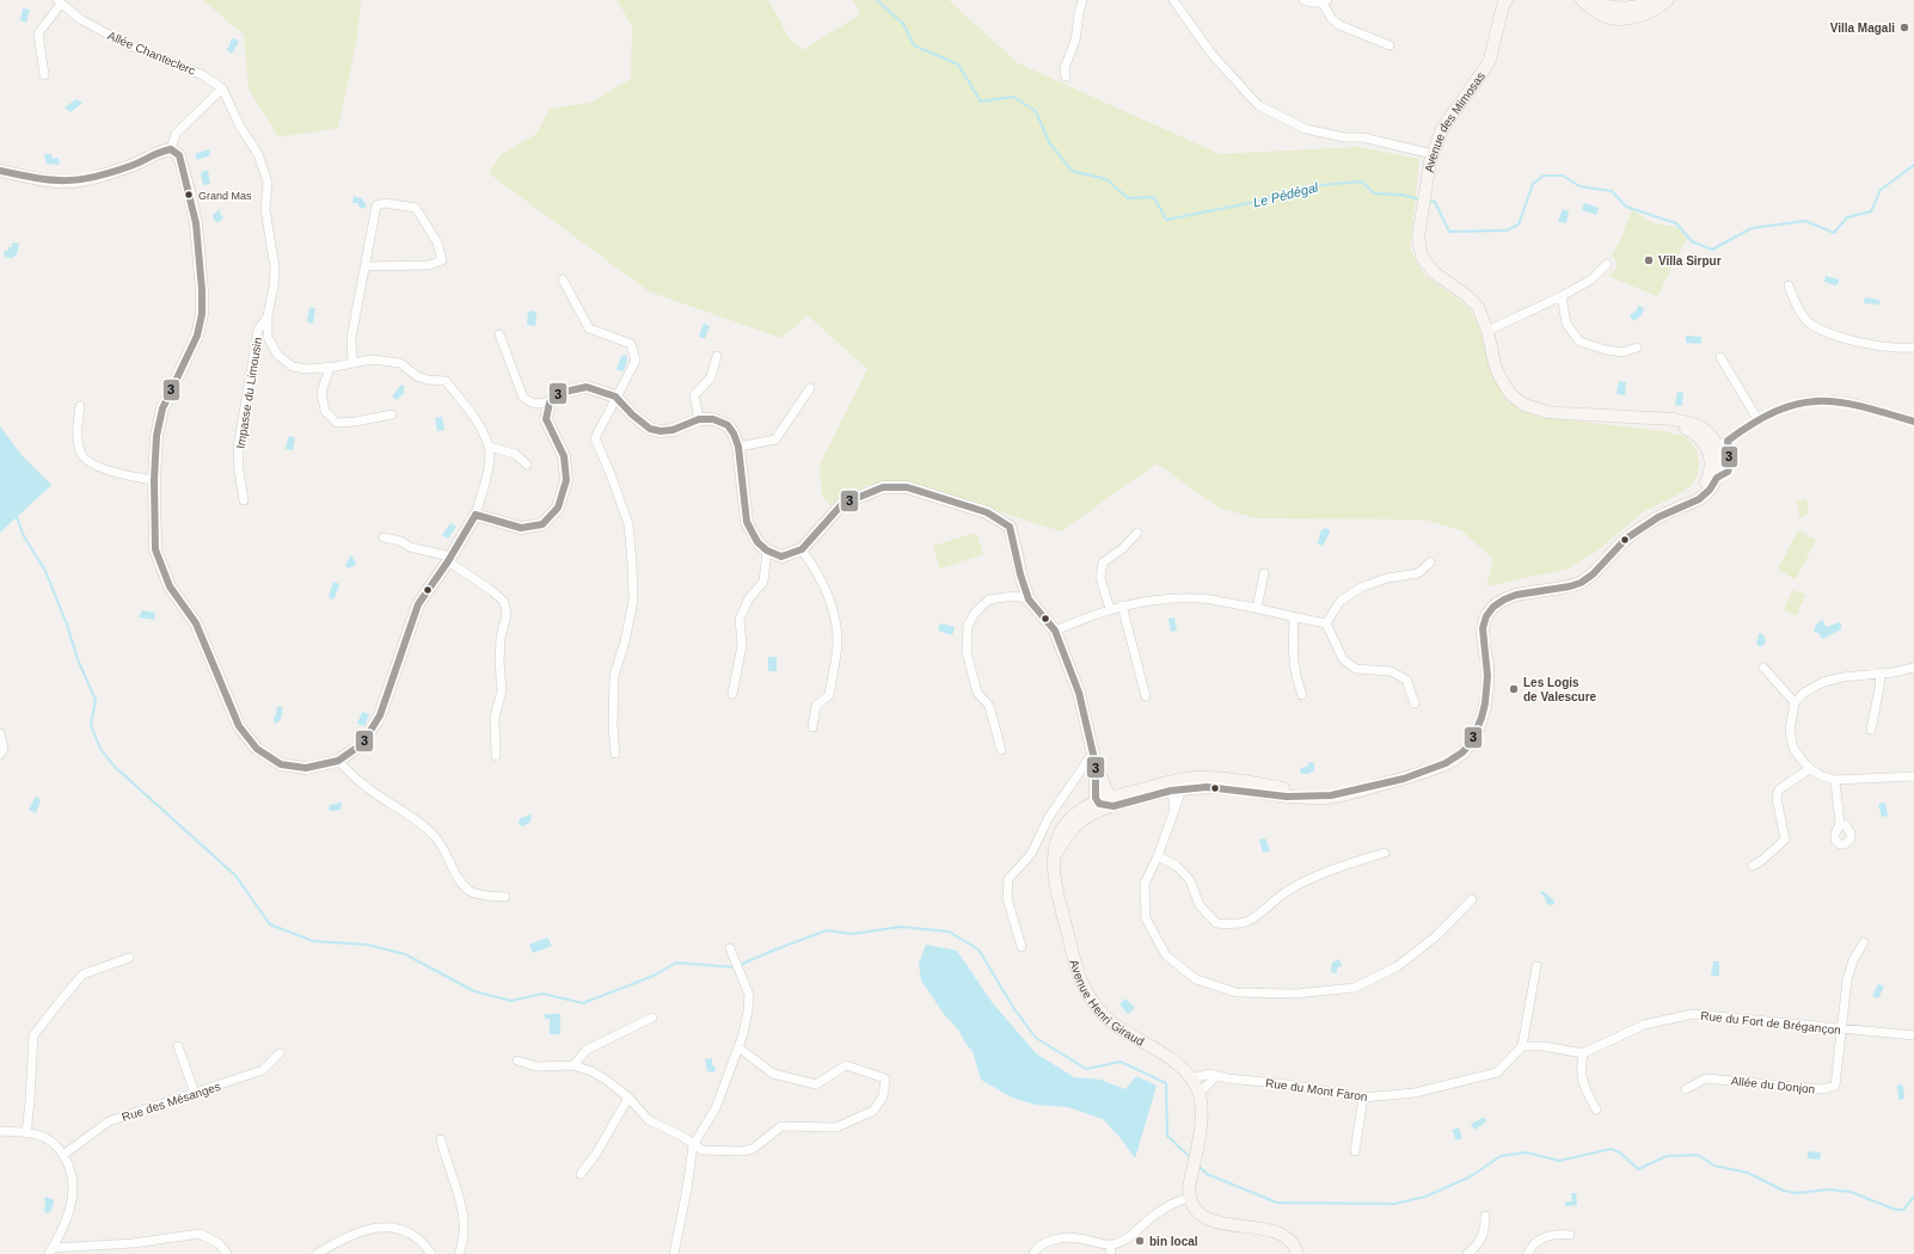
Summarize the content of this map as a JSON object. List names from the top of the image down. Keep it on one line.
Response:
{"streets":{"street":["Allée Chanteclerc","Avenue des Mimosas","Impasse du Limousin","Avenue Henri Giraud","Rue du Fort de Brégançon","Allée du Donjon","Rue du Mont Faron","Rue des Mésanges"]},"crossings":[["Avenue Henri Giraud","Rue du Mont Faron"],["Rue du Fort de Brégançon","Allée du Donjon"]],"water":["Le Pédégal"],"places":["Villa Magali","Grand Mas","Villa Sirpur","Les Logis de Valescure","bin local"],"lines":["transit line 3"]}
